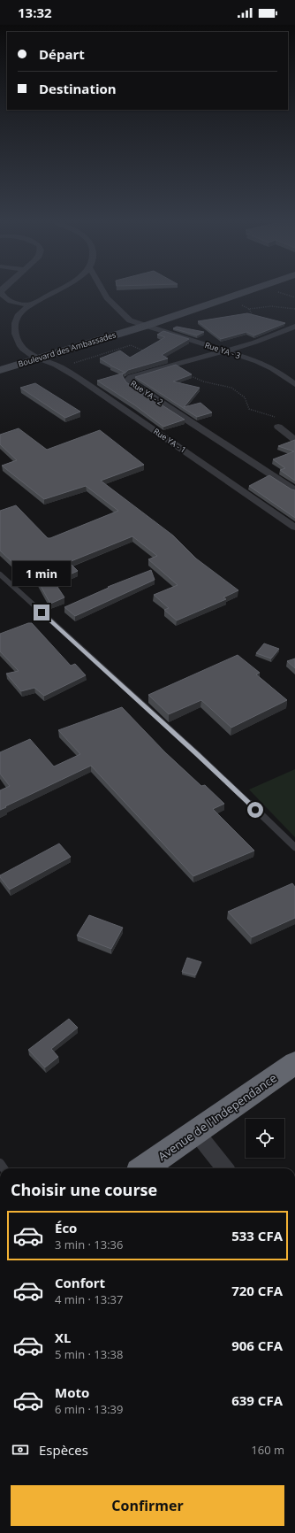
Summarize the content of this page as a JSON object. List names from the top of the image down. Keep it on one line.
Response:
{"streets":{"highway":["Avenue de l'Independance"],"main road":["Boulevard des Ambassades"],"street":["Rue YA - 3","Rue YA - 2","Rue YA - 1"]},"crossings":[["Boulevard des Ambassades","Rue YA - 3"],["Boulevard des Ambassades","Rue YA - 1"],["Rue YA - 3","Rue YA - 2"]],"page":{"status":"13:32","banner":["Départ","Destination"],"bubble":"1 min","heading":"Choisir une course","list":[{"name":"Éco","note":"3 min · 13:36","value":"533 CFA"},{"name":"Confort","note":"4 min · 13:37","value":"720 CFA"},{"name":"XL","note":"5 min · 13:38","value":"906 CFA"},{"name":"Moto","note":"6 min · 13:39","value":"639 CFA"}],"pay":["Espèces","160 m"],"buttons":"Confirmer"}}
